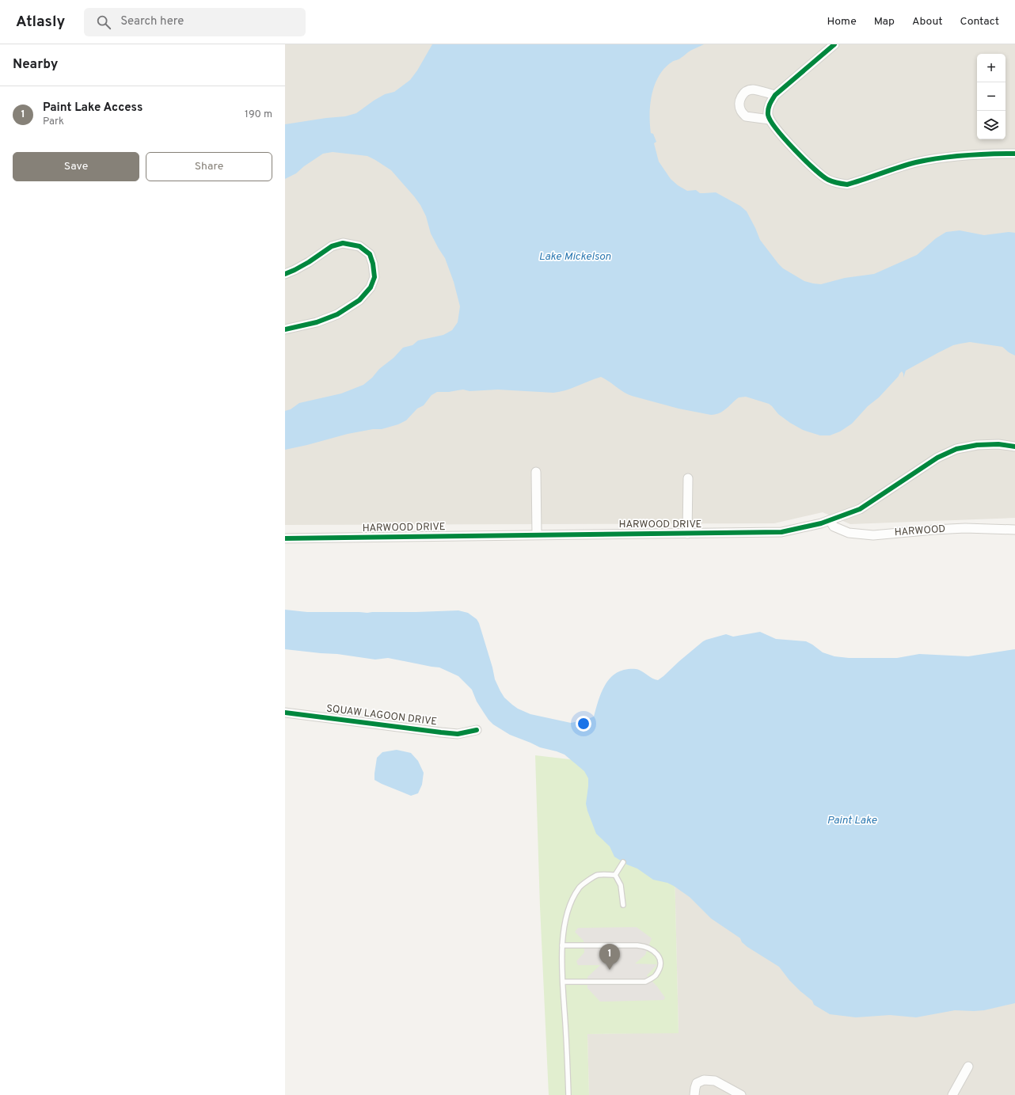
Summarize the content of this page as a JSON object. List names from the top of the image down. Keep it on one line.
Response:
{"streets":{"street":["HARWOOD DRIVE","HARWOOD","SQUAW LAGOON DRIVE"]},"crossings":[["HARWOOD DRIVE","HARWOOD"]],"water":["Lake Mickelson","Paint Lake"],"page":{"header":"Atlasly","search":"Search here","nav":["Home","Map","About","Contact"],"heading":"Nearby","map_buttons":["+","−"],"list":[{"mark":"1","name":"Paint Lake Access","note":"Park","value":"190 m"}],"buttons":["Save","Share"],"pins":"1"}}
